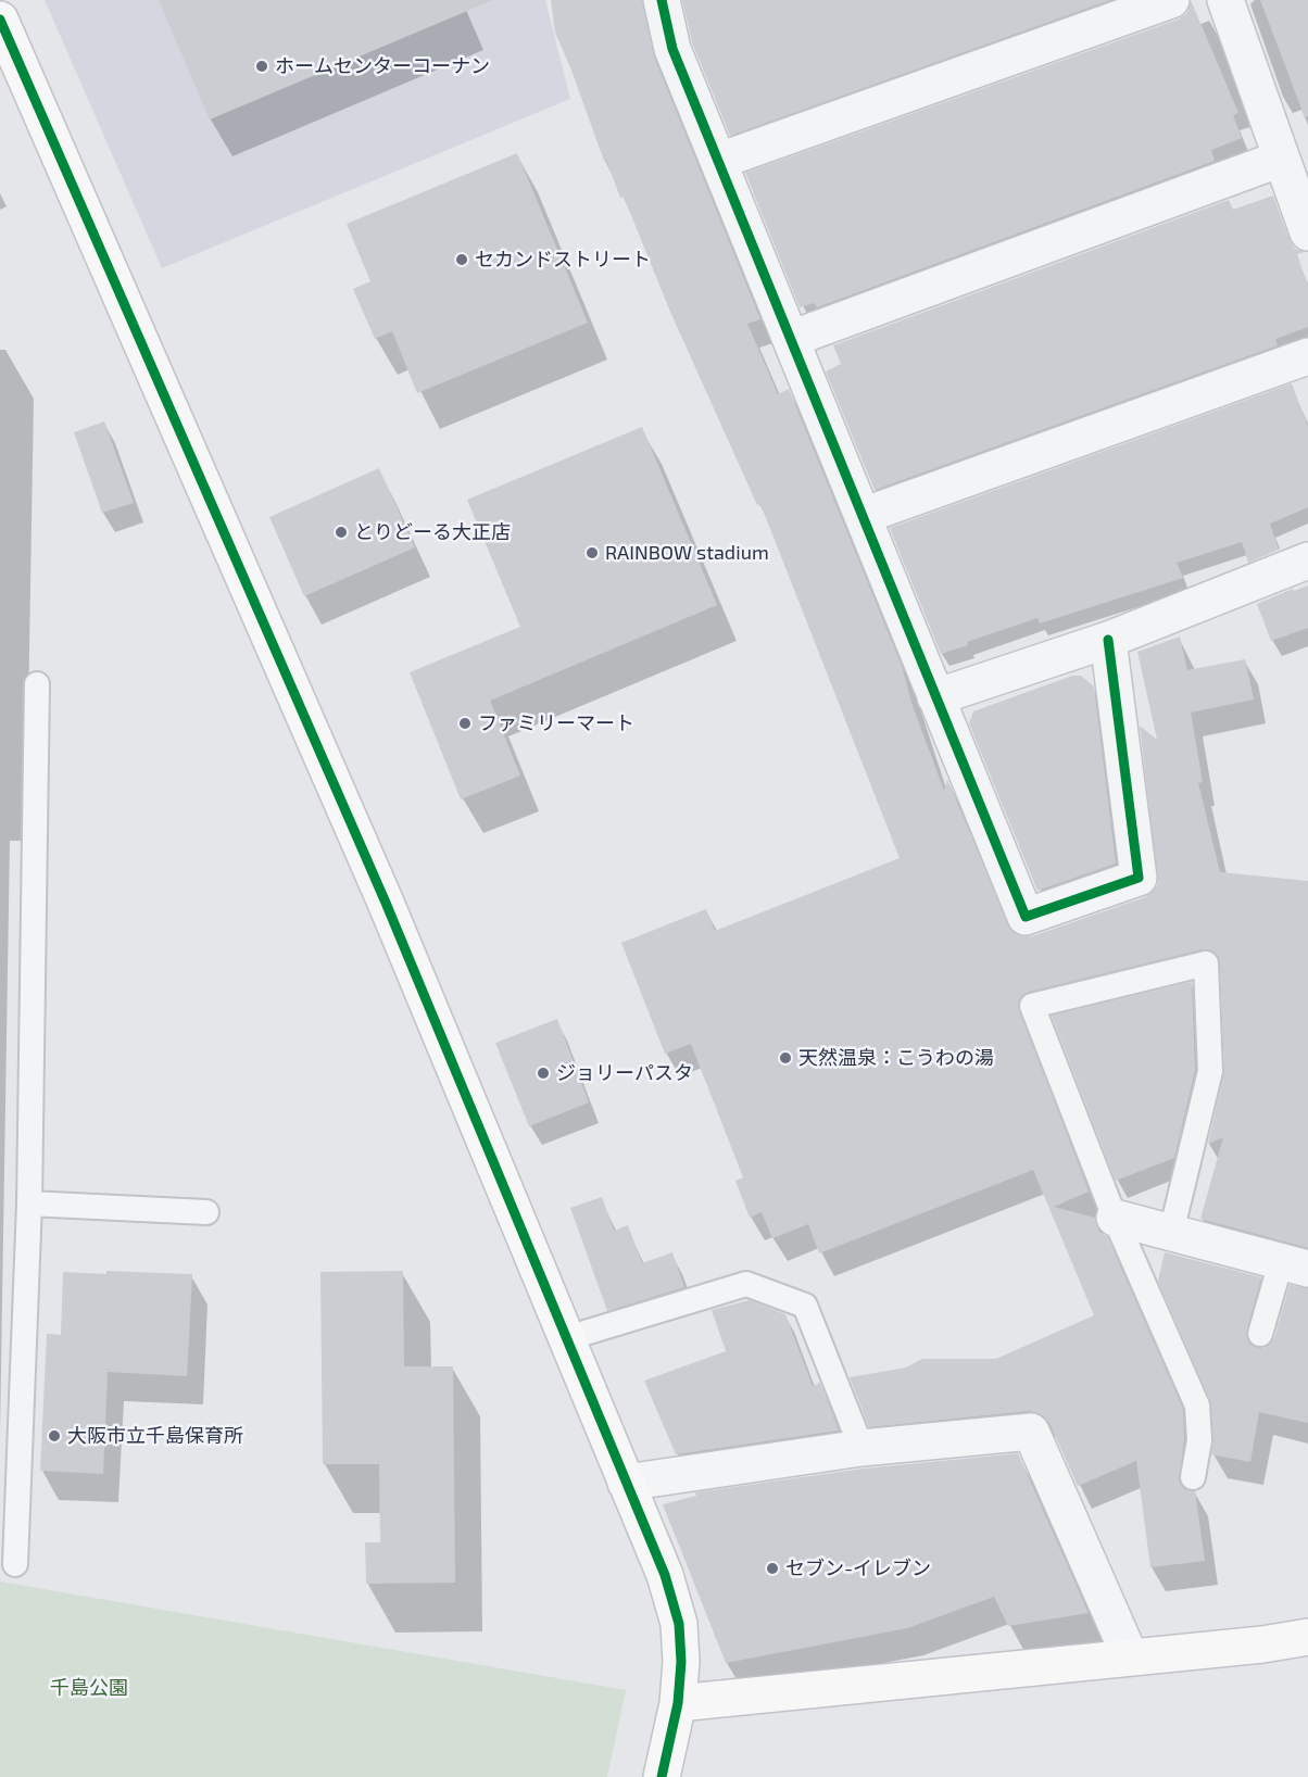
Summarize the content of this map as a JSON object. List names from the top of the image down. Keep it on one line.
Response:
{"parks":["千島公園"],"places":["ホームセンターコーナン","セカンドストリート","とりどーる大正店","RAINBOW stadium","ファミリーマート","天然温泉：こうわの湯","ジョリーパスタ","大阪市立千島保育所","セブン-イレブン"]}
